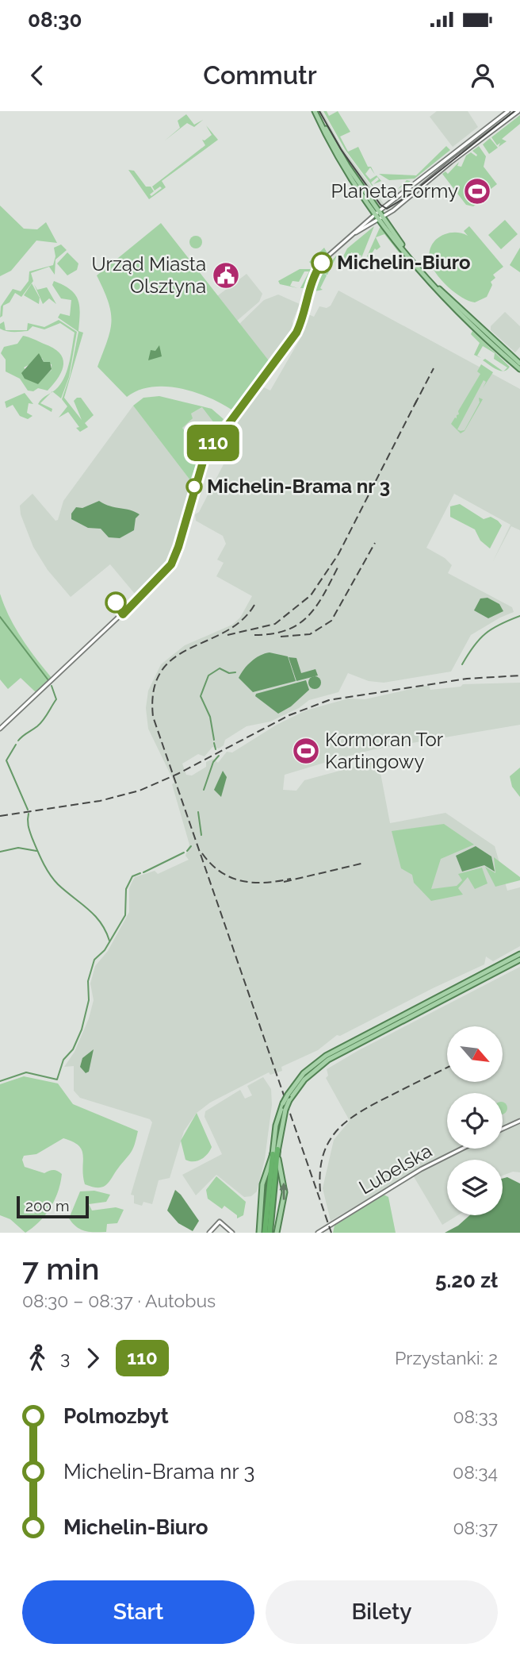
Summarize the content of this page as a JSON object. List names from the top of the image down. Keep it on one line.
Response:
{"streets":{"street":["Lubelska"]},"places":{"sports":["Planeta Formy","Kormoran Tor Kartingowy"],"other":["Michelin-Biuro","Michelin-Brama nr 3"],"public building":["Urząd Miasta Olsztyna"]},"lines":["bus line 110"],"scale_bar":"200 m","north":"bottom right","page":{"status":"08:30","header":"Commutr","on_map":"110","scale":"200 m","heading":["7 min","08:30 – 08:37 · Autobus","5.20 zł"],"legs":["3","110","Przystanki: 2"],"list":[{"name":"Polmozbyt","value":"08:33"},{"name":"Michelin-Brama nr 3","value":"08:34"},{"name":"Michelin-Biuro","value":"08:37"}],"buttons":["Start","Bilety"]}}
